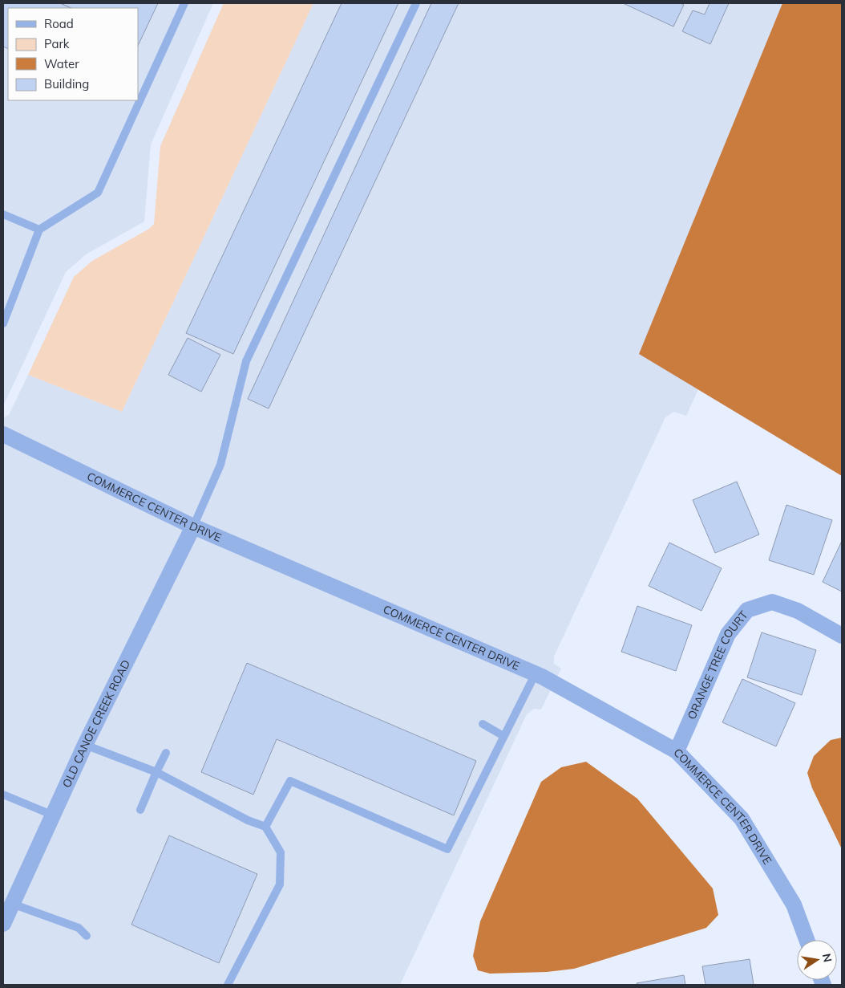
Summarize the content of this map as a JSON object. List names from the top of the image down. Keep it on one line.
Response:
{"streets":{"street":["COMMERCE CENTER DRIVE","ORANGE TREE COURT","OLD CANOE CREEK ROAD"]},"crossings":[["COMMERCE CENTER DRIVE","ORANGE TREE COURT"],["COMMERCE CENTER DRIVE","OLD CANOE CREEK ROAD"]],"legend":["Road","Park","Water","Building"],"north":"right"}
